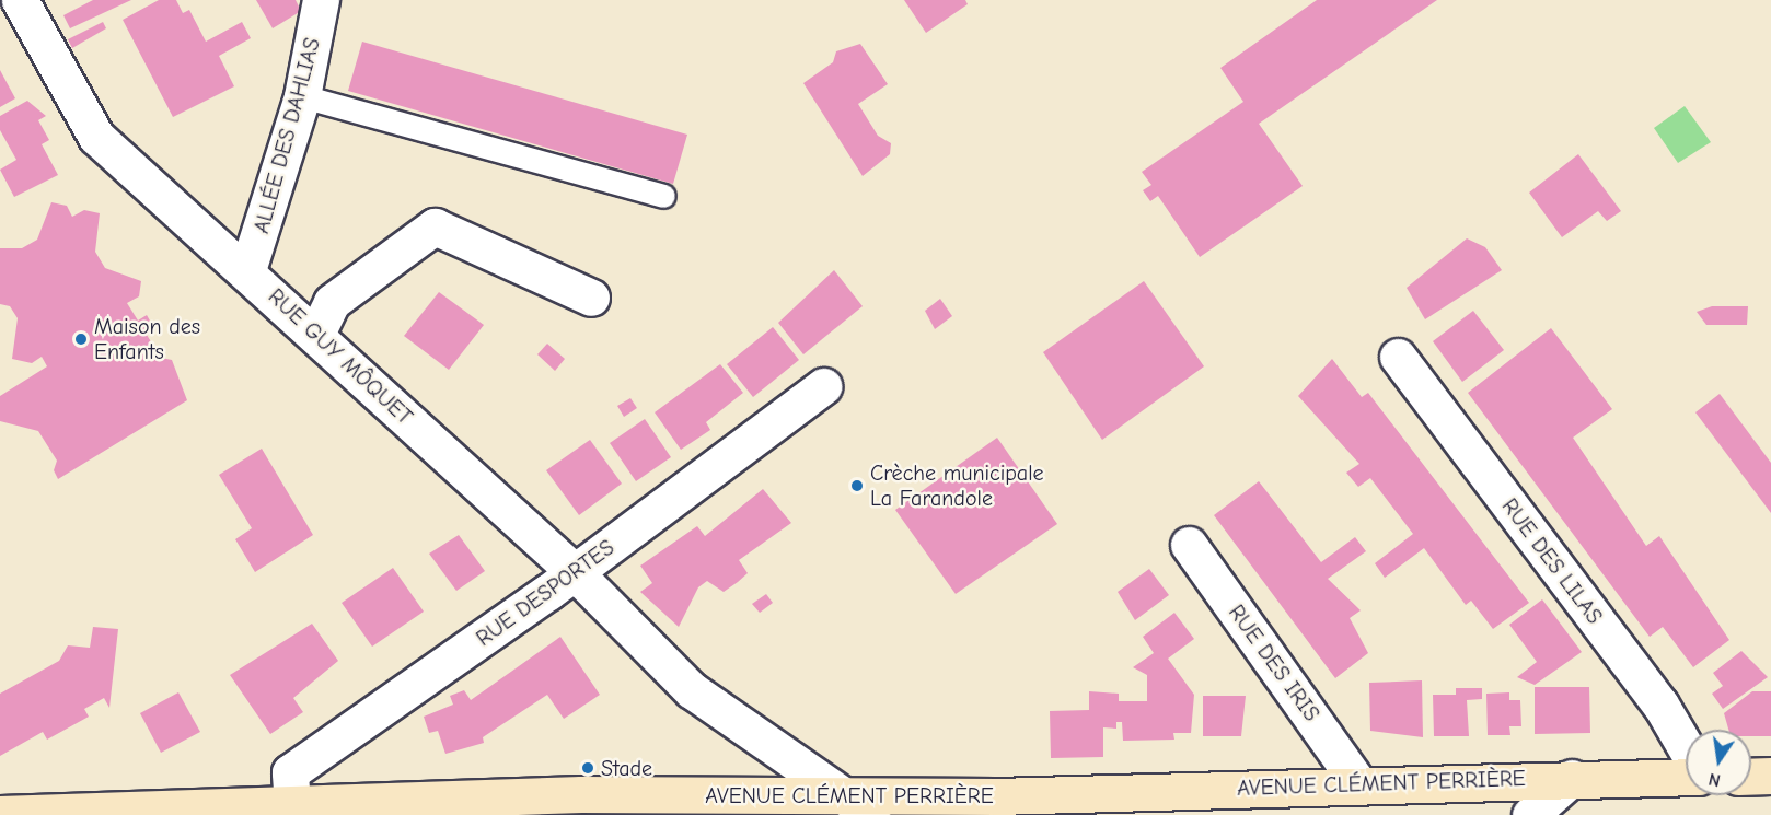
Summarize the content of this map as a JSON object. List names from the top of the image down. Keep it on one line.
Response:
{"streets":{"street":["ALLÉE DES DAHLIAS","RUE GUY MÔQUET","RUE DES LILAS","RUE DESPORTES","RUE DES IRIS","AVENUE CLÉMENT PERRIÈRE"]},"crossings":[["ALLÉE DES DAHLIAS","RUE GUY MÔQUET"],["RUE GUY MÔQUET","RUE DESPORTES"],["RUE GUY MÔQUET","AVENUE CLÉMENT PERRIÈRE"],["RUE DESPORTES","AVENUE CLÉMENT PERRIÈRE"],["RUE DES IRIS","AVENUE CLÉMENT PERRIÈRE"]],"places":["Maison des Enfants","Crèche municipale La Farandole","Stade"],"north":"bottom"}
